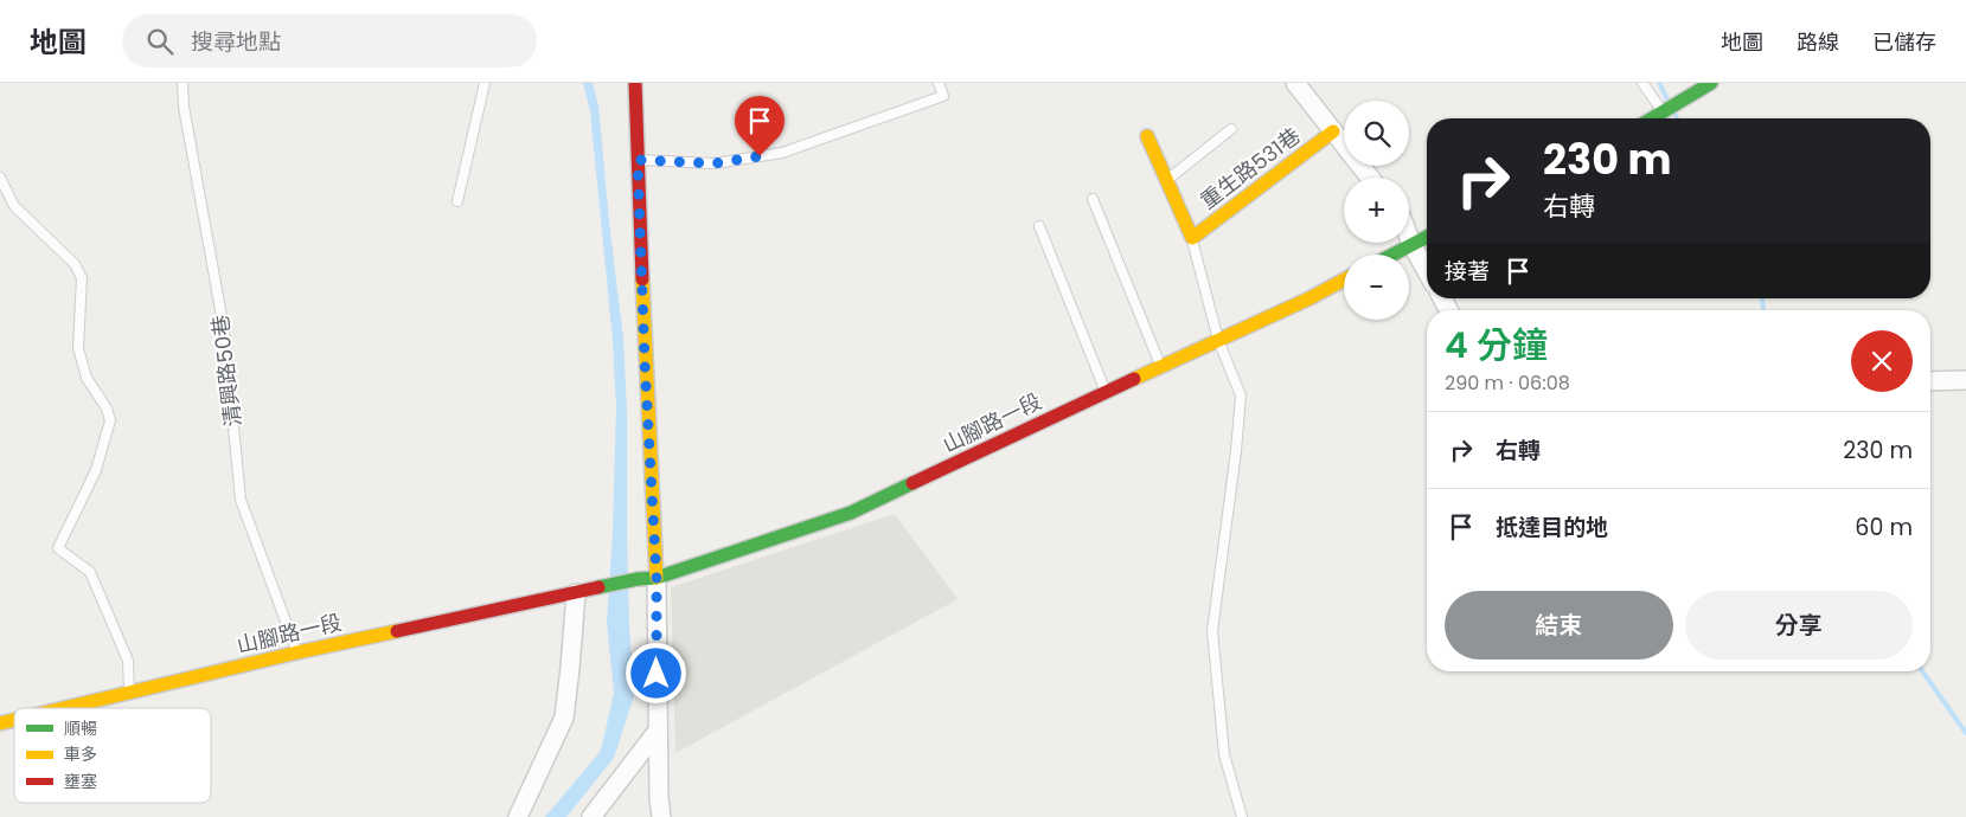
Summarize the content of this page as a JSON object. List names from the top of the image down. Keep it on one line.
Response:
{"streets":{"main road":["重生路531巷","山腳路一段"],"lane":["清興路50巷"]},"crossings":[["重生路531巷","山腳路一段"],["清興路50巷","山腳路一段"]],"legend":["順暢","車多","壅塞"],"page":{"header":"地圖","search":"搜尋地點","nav":["地圖","路線","已儲存"],"map_buttons":["+","−"],"turn":["230 m","右轉"],"then":"接著","heading":["4 分鐘","290 m · 06:08"],"list":[{"name":"右轉","value":"230 m"},{"name":"抵達目的地","value":"60 m"}],"buttons":["結束","分享"]}}
